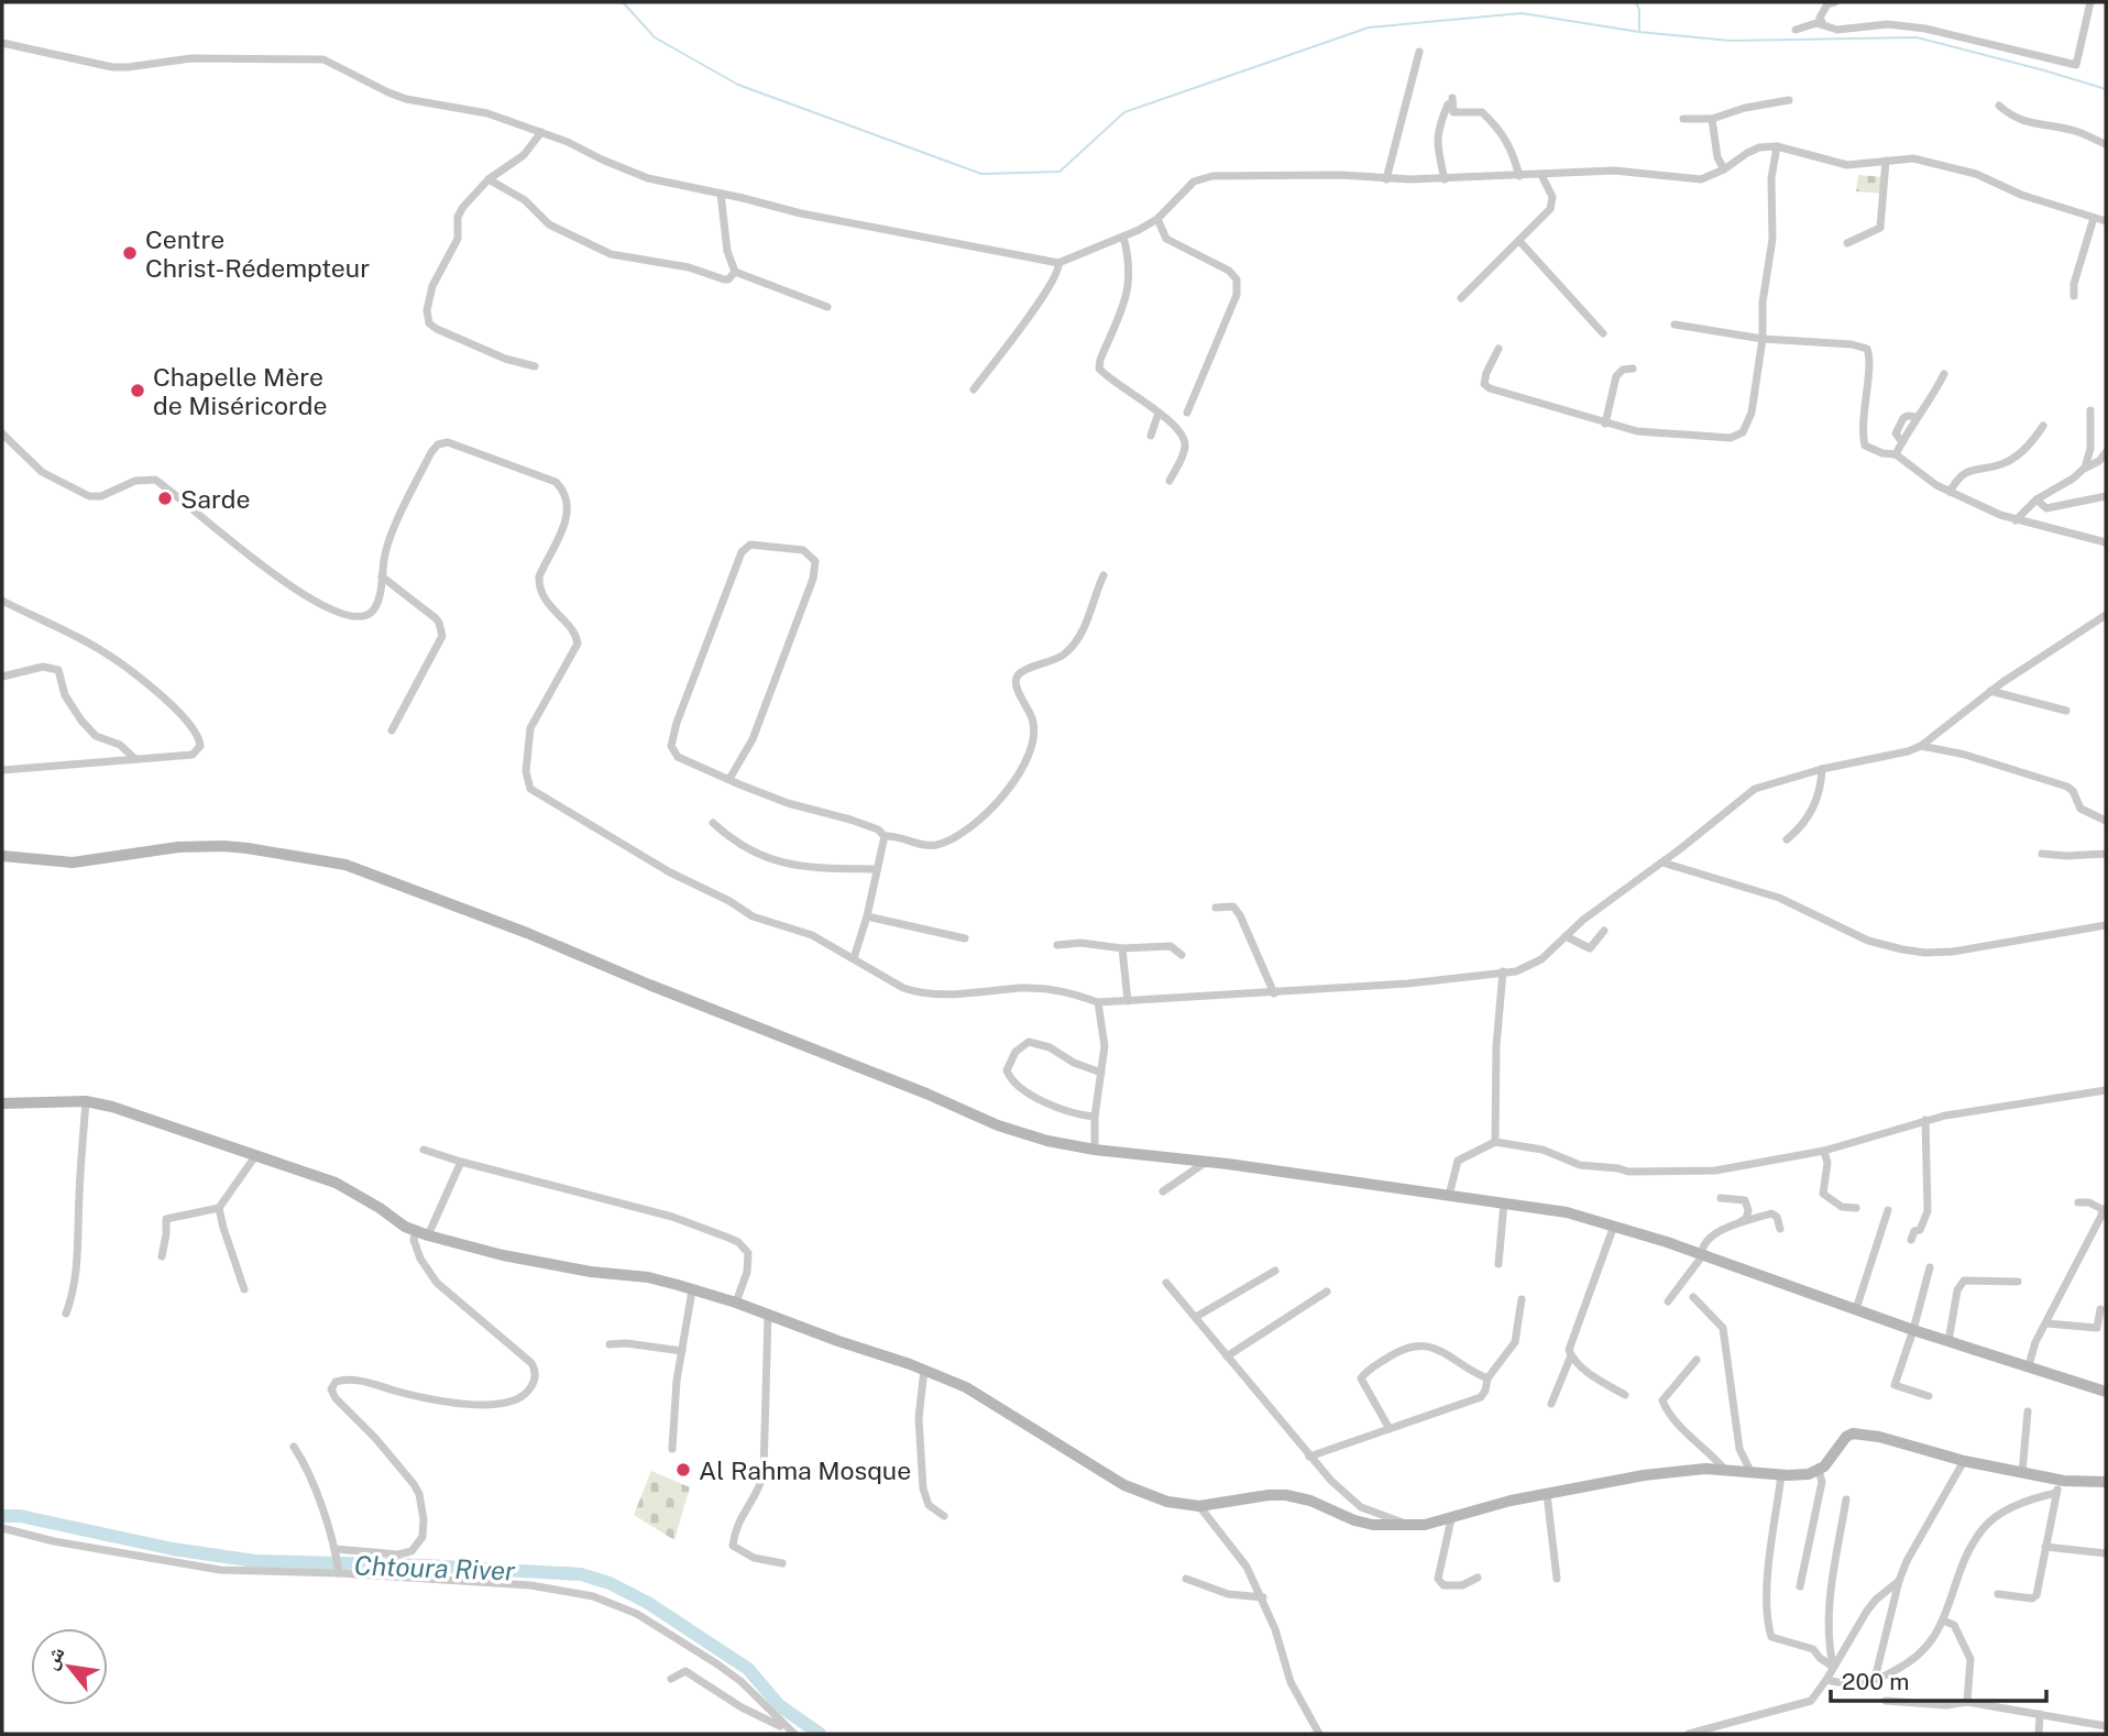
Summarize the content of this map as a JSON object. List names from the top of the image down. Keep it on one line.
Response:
{"water":["Chtoura River"],"places":["Centre Christ-Rédempteur","Chapelle Mère de Miséricorde","Sarde","Al Rahma Mosque"],"scale_bar":"200 m","north":"top left"}
